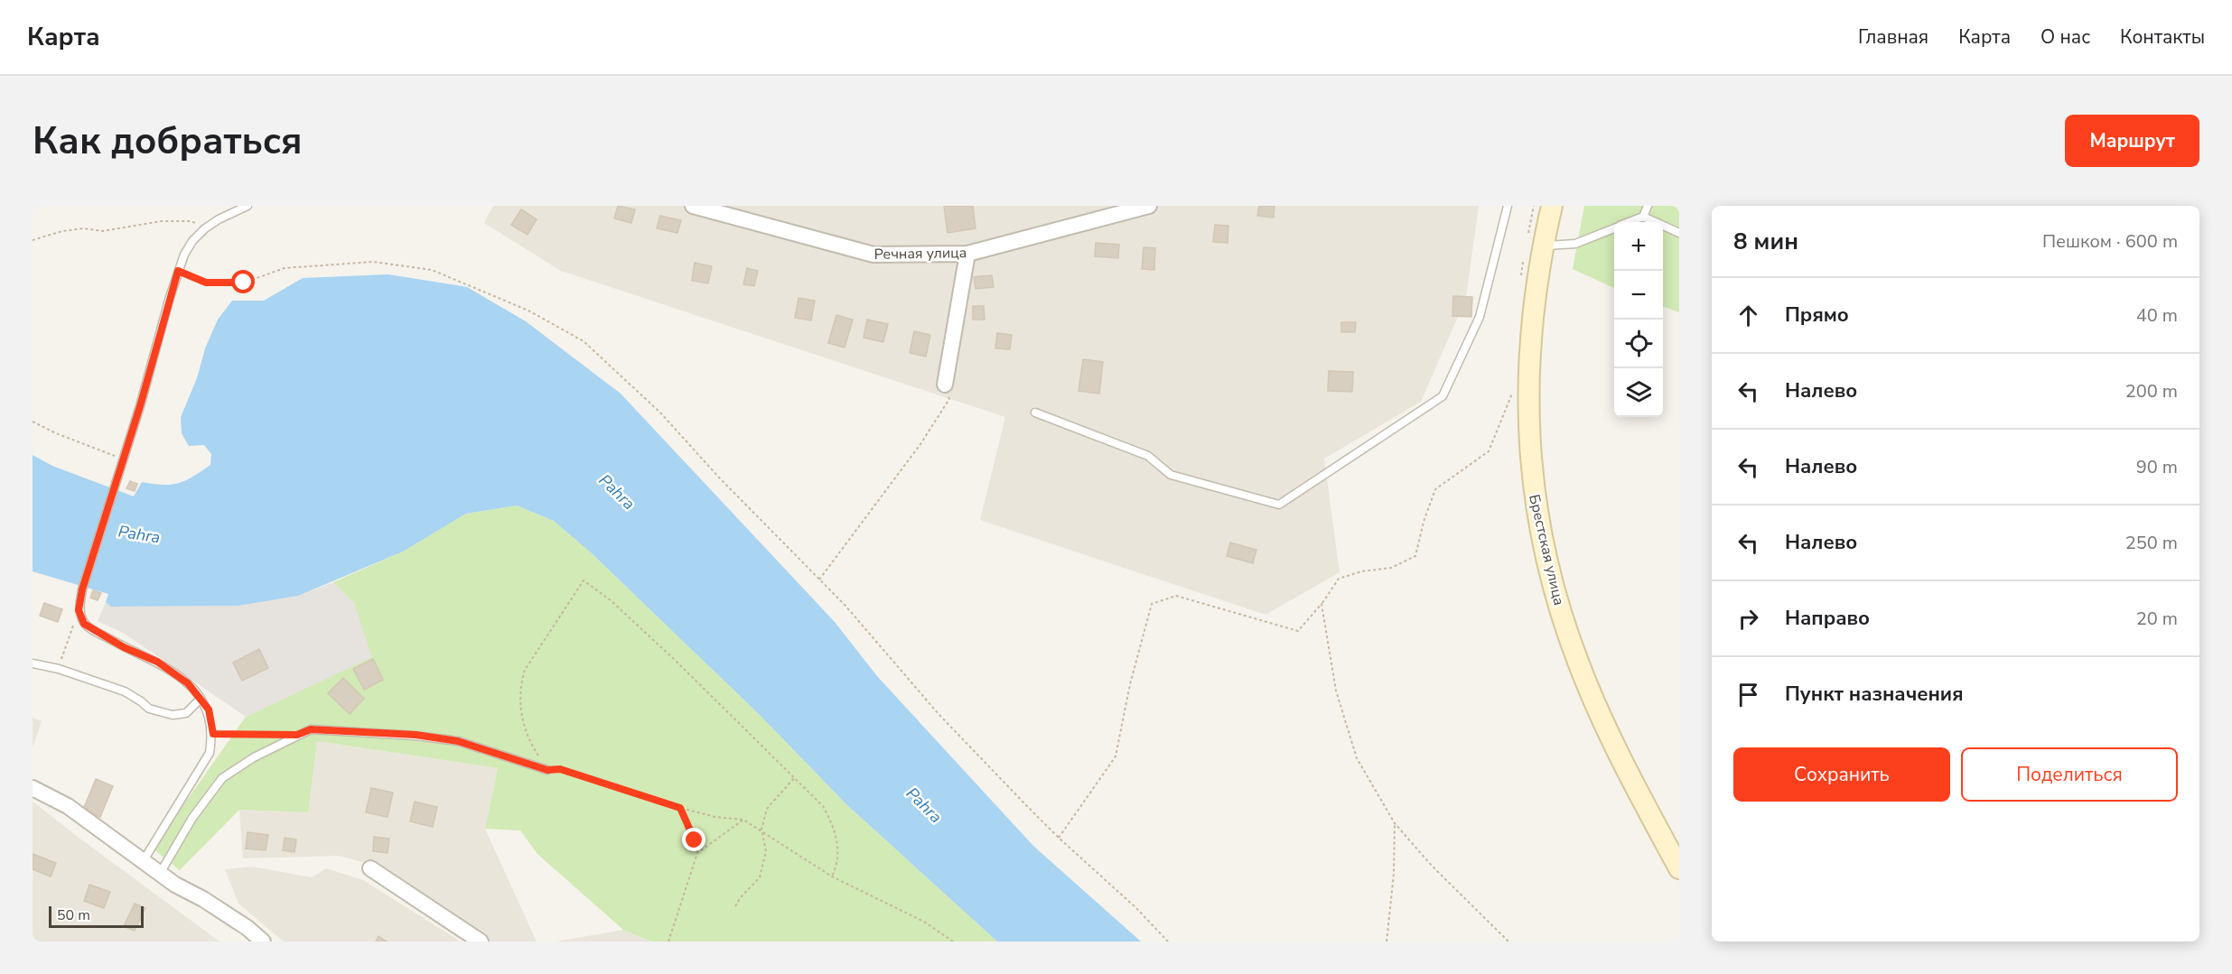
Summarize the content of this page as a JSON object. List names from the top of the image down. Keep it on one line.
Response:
{"streets":{"main road":["Брестская улица"],"street":["Речная улица"]},"water":["Pahra"],"scale_bar":"50 m","page":{"header":"Карта","nav":["Главная","Карта","О нас","Контакты"],"buttons":["Маршрут",["Сохранить","Поделиться"]],"title":"Как добраться","heading":["8 мин","Пешком · 600 m"],"map_buttons":["+","−"],"list":[["Прямо","40 m"],["Налево","200 m"],["Налево","90 m"],["Налево","250 m"],["Направо","20 m"],"Пункт назначения"],"scale":"50 m"}}
